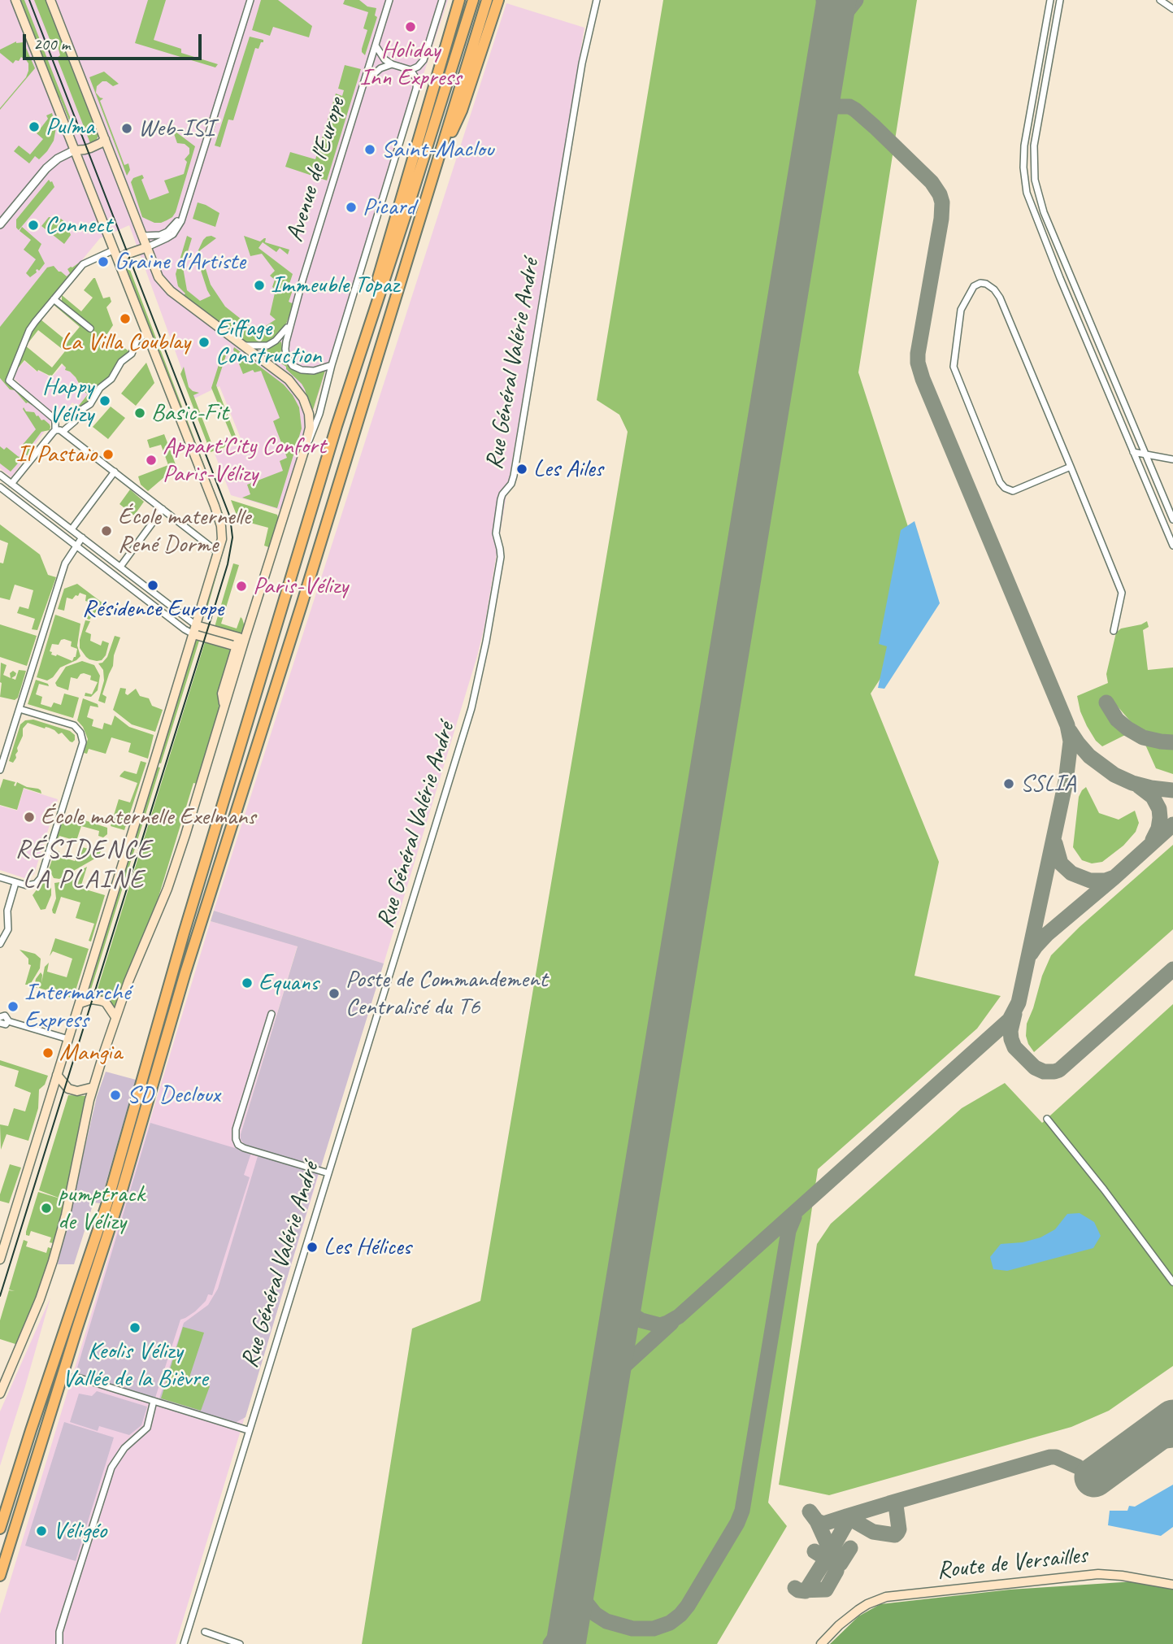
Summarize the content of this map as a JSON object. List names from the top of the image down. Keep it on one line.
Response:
{"streets":{"main road":["Route de Versailles"],"street":["Avenue de l'Europe","Rue Général Valérie André"]},"districts":["RÉSIDENCE LA PLAINE"],"places":["Holiday Inn Express","Pulma","Web-ISI","Saint-Maclou","Picard","Connect","Graine d'Artiste","Immeuble Topaz","La Villa Coublay","Eiffage Construction","Happy Vélizy","Basic-Fit","Il Pastaio","Appart'City Confort Paris-Vélizy","Les Ailes","École maternelle René Dorme","Résidence Europe","Paris-Vélizy","SSLIA","École maternelle Exelmans","Equans","Poste de Commandement Centralisé du T6","Intermarché Express","Mangia","SD Decloux","pumptrack de Vélizy","Les Hélices","Keolis Vélizy Vallée de la Bièvre","Véligéo"],"scale_bar":"200 m"}
